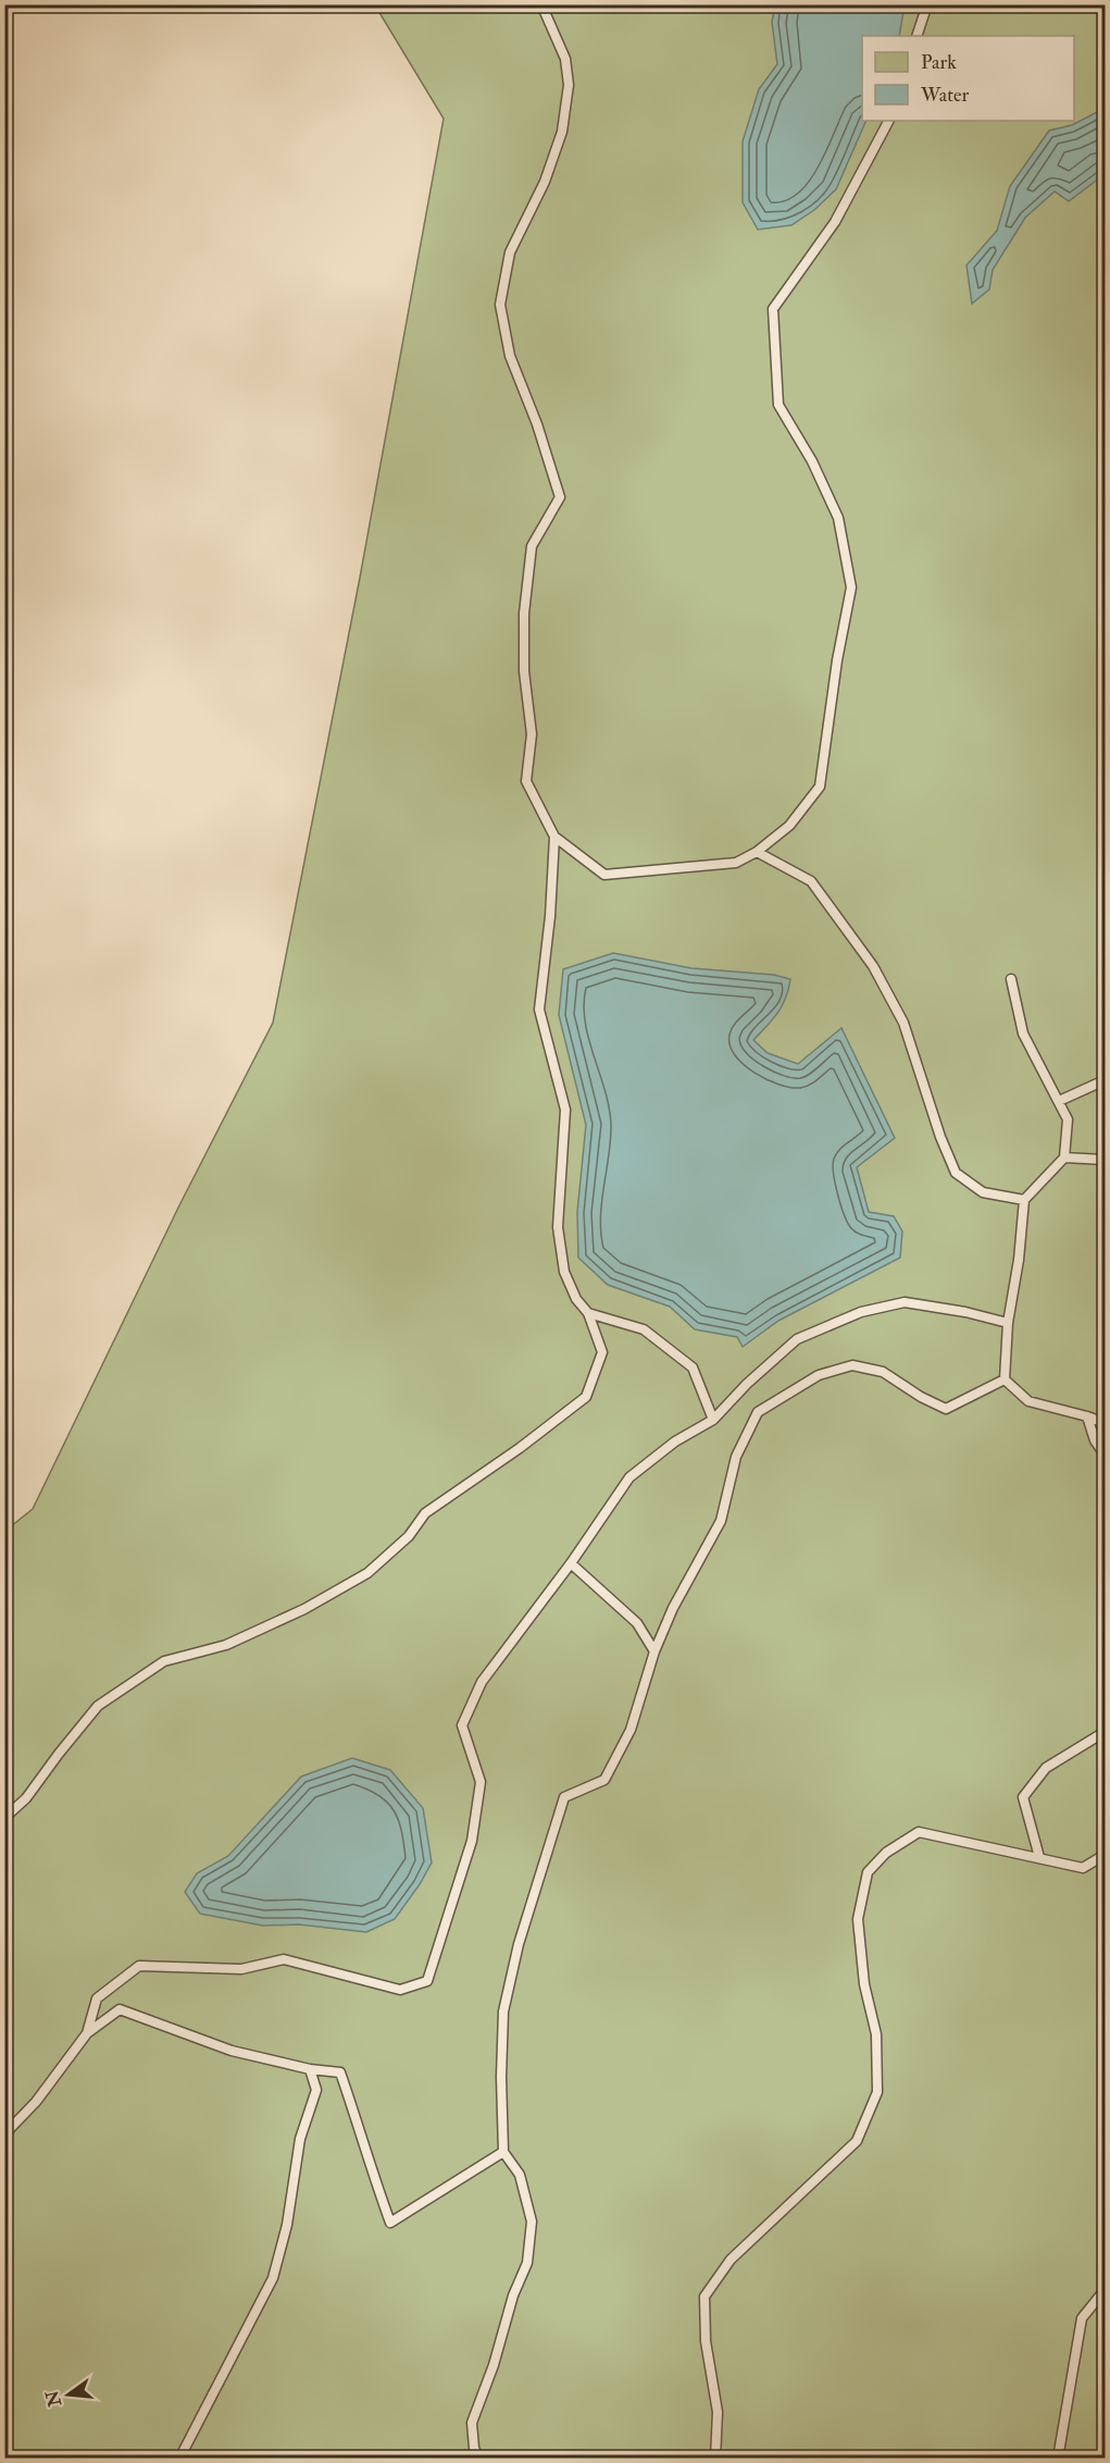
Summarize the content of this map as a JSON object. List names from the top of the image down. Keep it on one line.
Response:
{"legend":["Park","Water"],"north":"left"}
